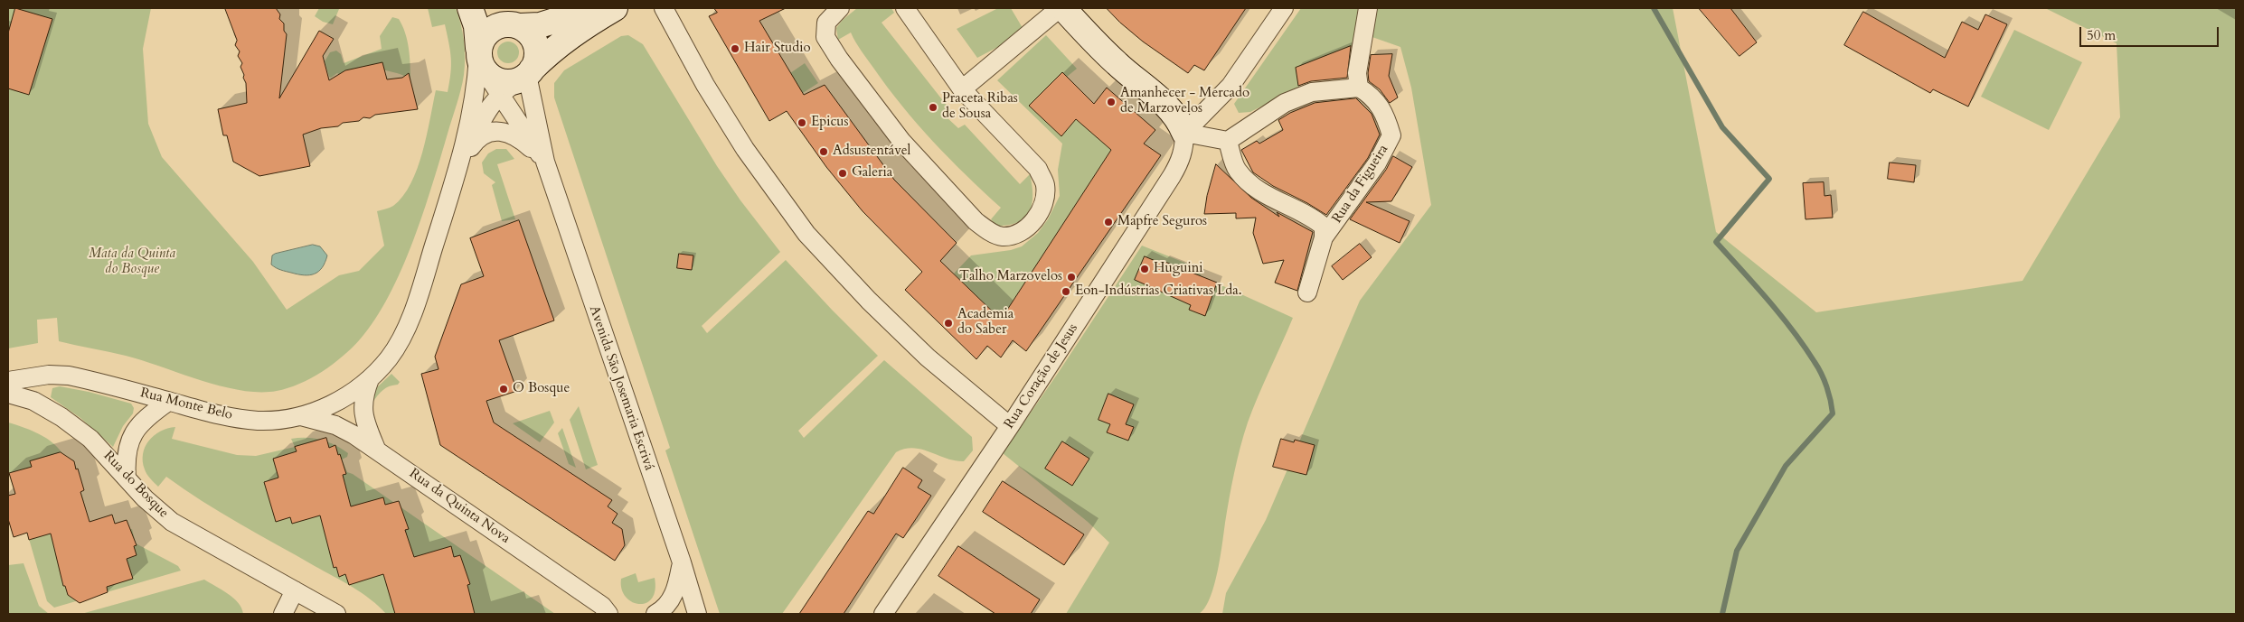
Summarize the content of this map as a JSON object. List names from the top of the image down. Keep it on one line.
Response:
{"streets":{"street":["Rua da Figueira","Rua Coração de Jesus","Avenida São Josemaria Escrivá","Rua Monte Belo","Rua do Bosque","Rua da Quinta Nova"]},"crossings":[["Avenida São Josemaria Escrivá","Rua Monte Belo"],["Rua Monte Belo","Rua da Quinta Nova"]],"parks":["Mata da Quinta do Bosque"],"places":["Hair Studio","Amanhecer - Mercado de Marzovelos","Praceta Ribas de Sousa","Epicus","Adsustentável","Galeria","Mapfre Seguros","Huguini","Talho Marzovelos","Eon-Indústrias Criativas Lda.","Academia do Saber","O Bosque"],"scale_bar":"50 m"}
